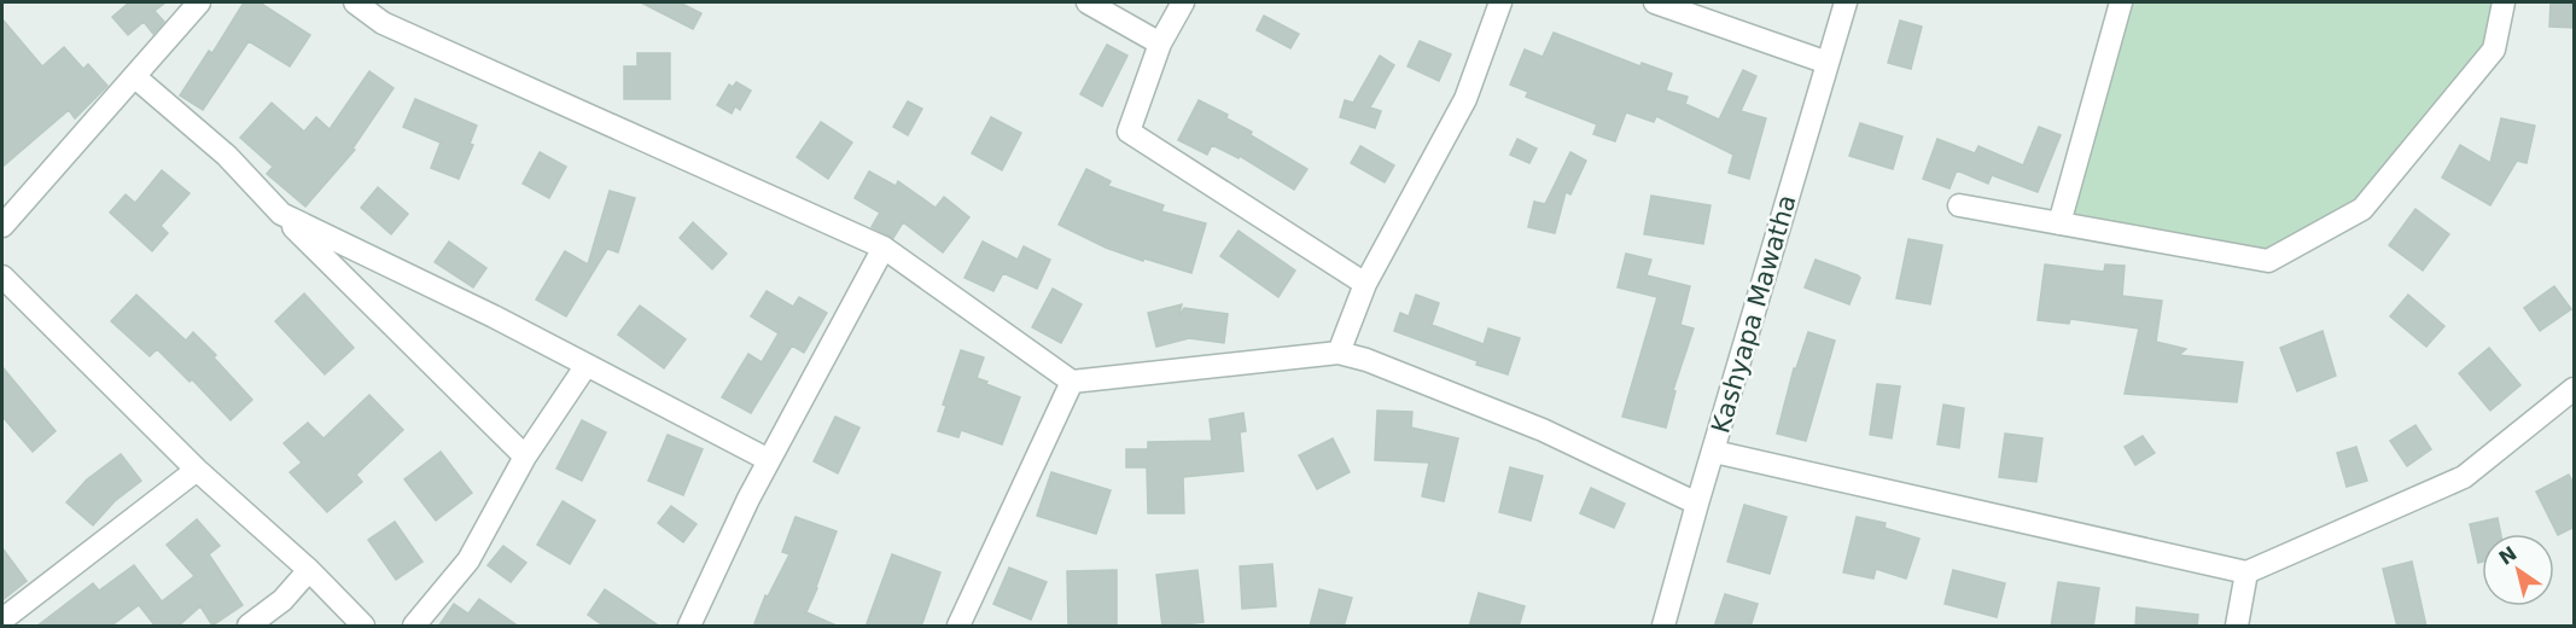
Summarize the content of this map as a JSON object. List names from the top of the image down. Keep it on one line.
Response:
{"streets":{"street":["Kashyapa Mawatha"]},"north":"top left"}
